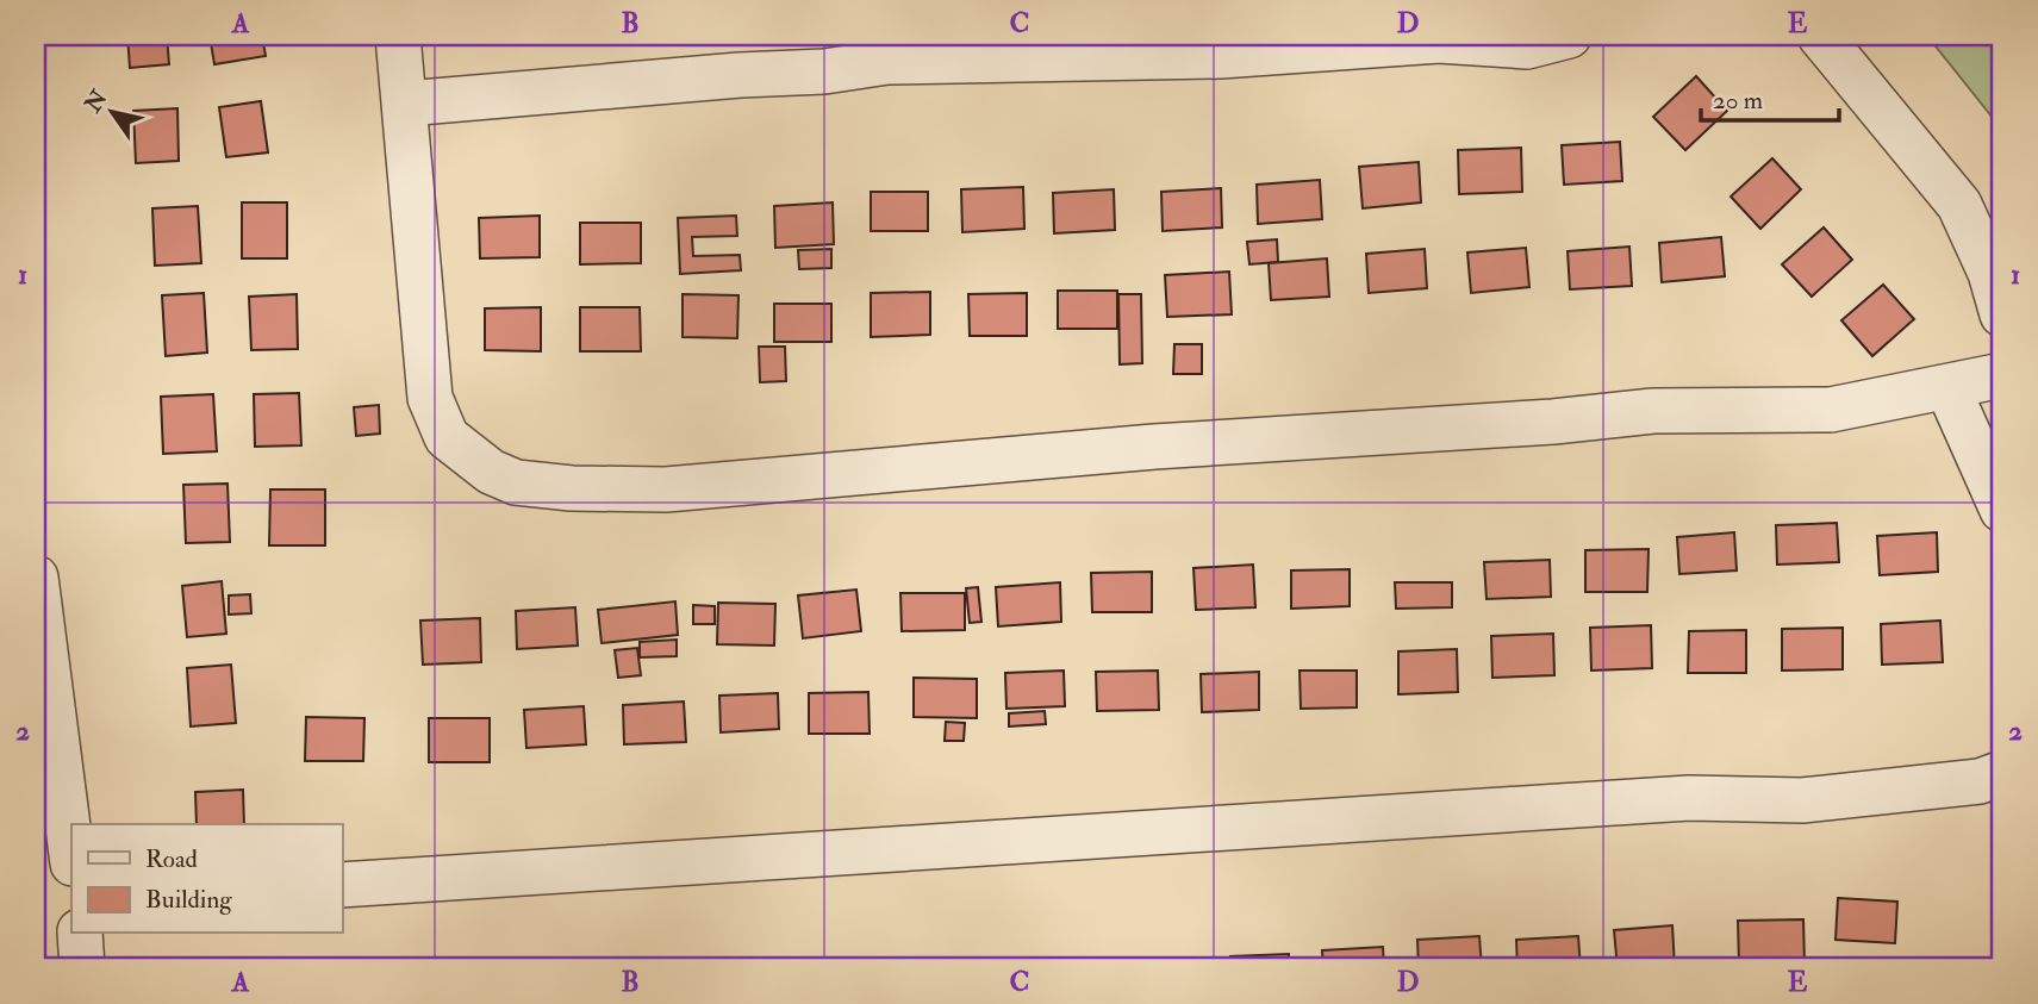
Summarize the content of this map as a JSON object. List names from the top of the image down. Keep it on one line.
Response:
{"legend":["Road","Building"],"scale_bar":"20 m","north":"top left","grid":{"columns":["A","B","C","D","E"],"rows":["1","2"]}}
